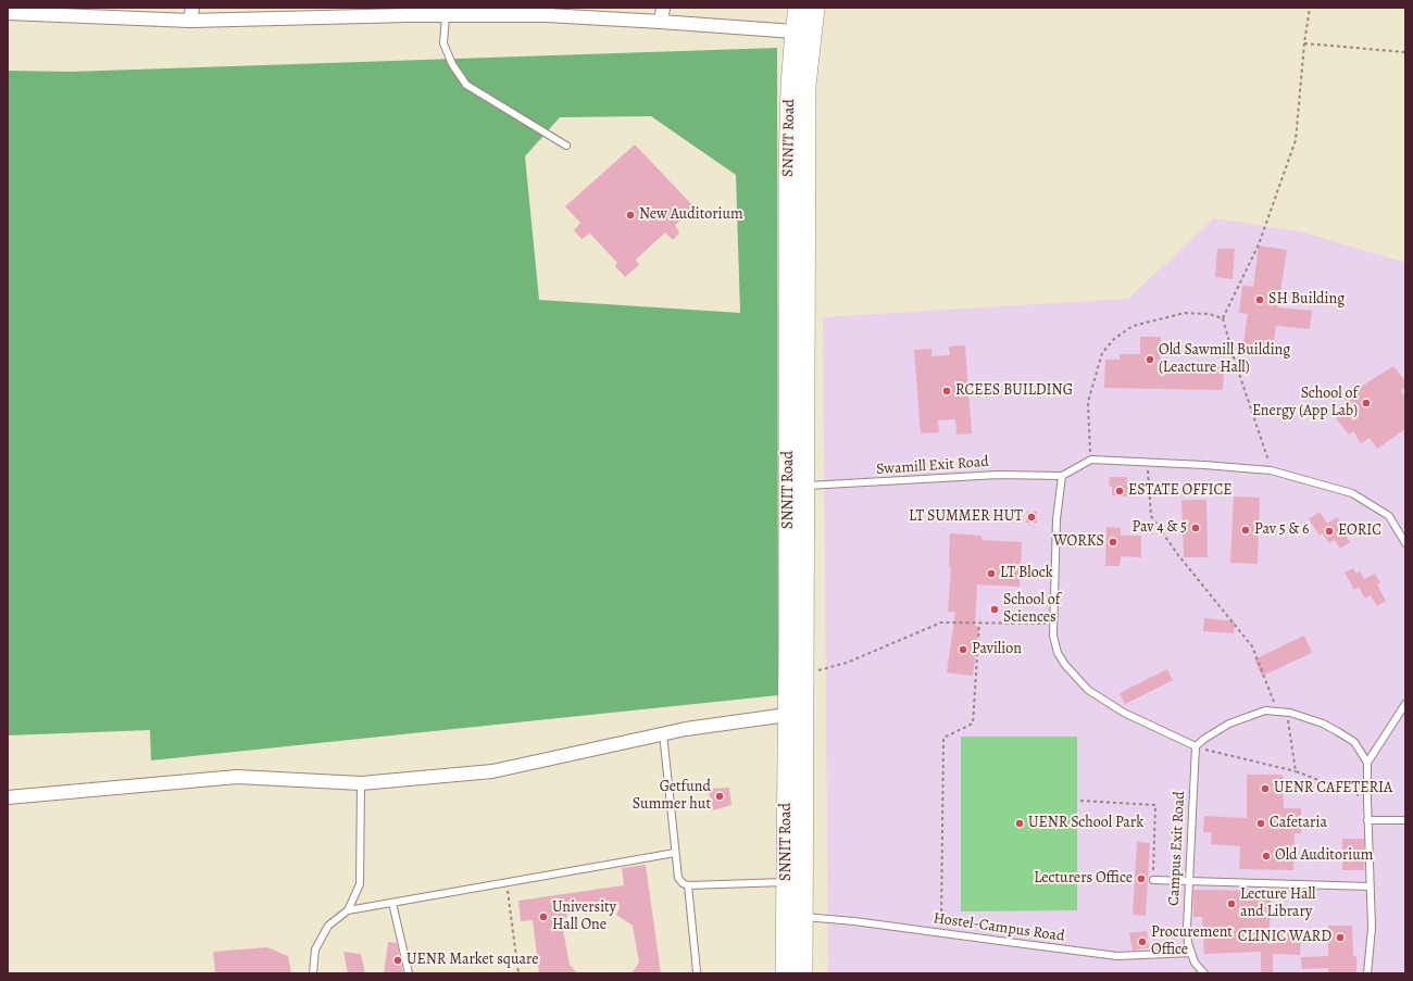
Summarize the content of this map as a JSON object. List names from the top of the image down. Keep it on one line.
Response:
{"streets":{"street":["SNNIT Road"],"lane":["Swamill Exit Road","Campus Exit Road","Hostel-Campus Road"]},"crossings":[["SNNIT Road","Swamill Exit Road"],["SNNIT Road","Hostel-Campus Road"],["Campus Exit Road","Hostel-Campus Road"]],"places":["New Auditorium","SH Building","Old Sawmill Building (Leacture Hall)","RCEES BUILDING","School of Energy (App Lab)","ESTATE OFFICE","LT SUMMER HUT","Pav 4 & 5","Pav 5 & 6","EORIC","WORKS","LT Block","School of Sciences","Pavilion","UENR CAFETERIA","Getfund Summer hut","UENR School Park","Cafetaria","Old Auditorium","Lecturers Office","Lecture Hall and Library","University Hall One","CLINIC WARD","Procurement Office","UENR Market square"]}
